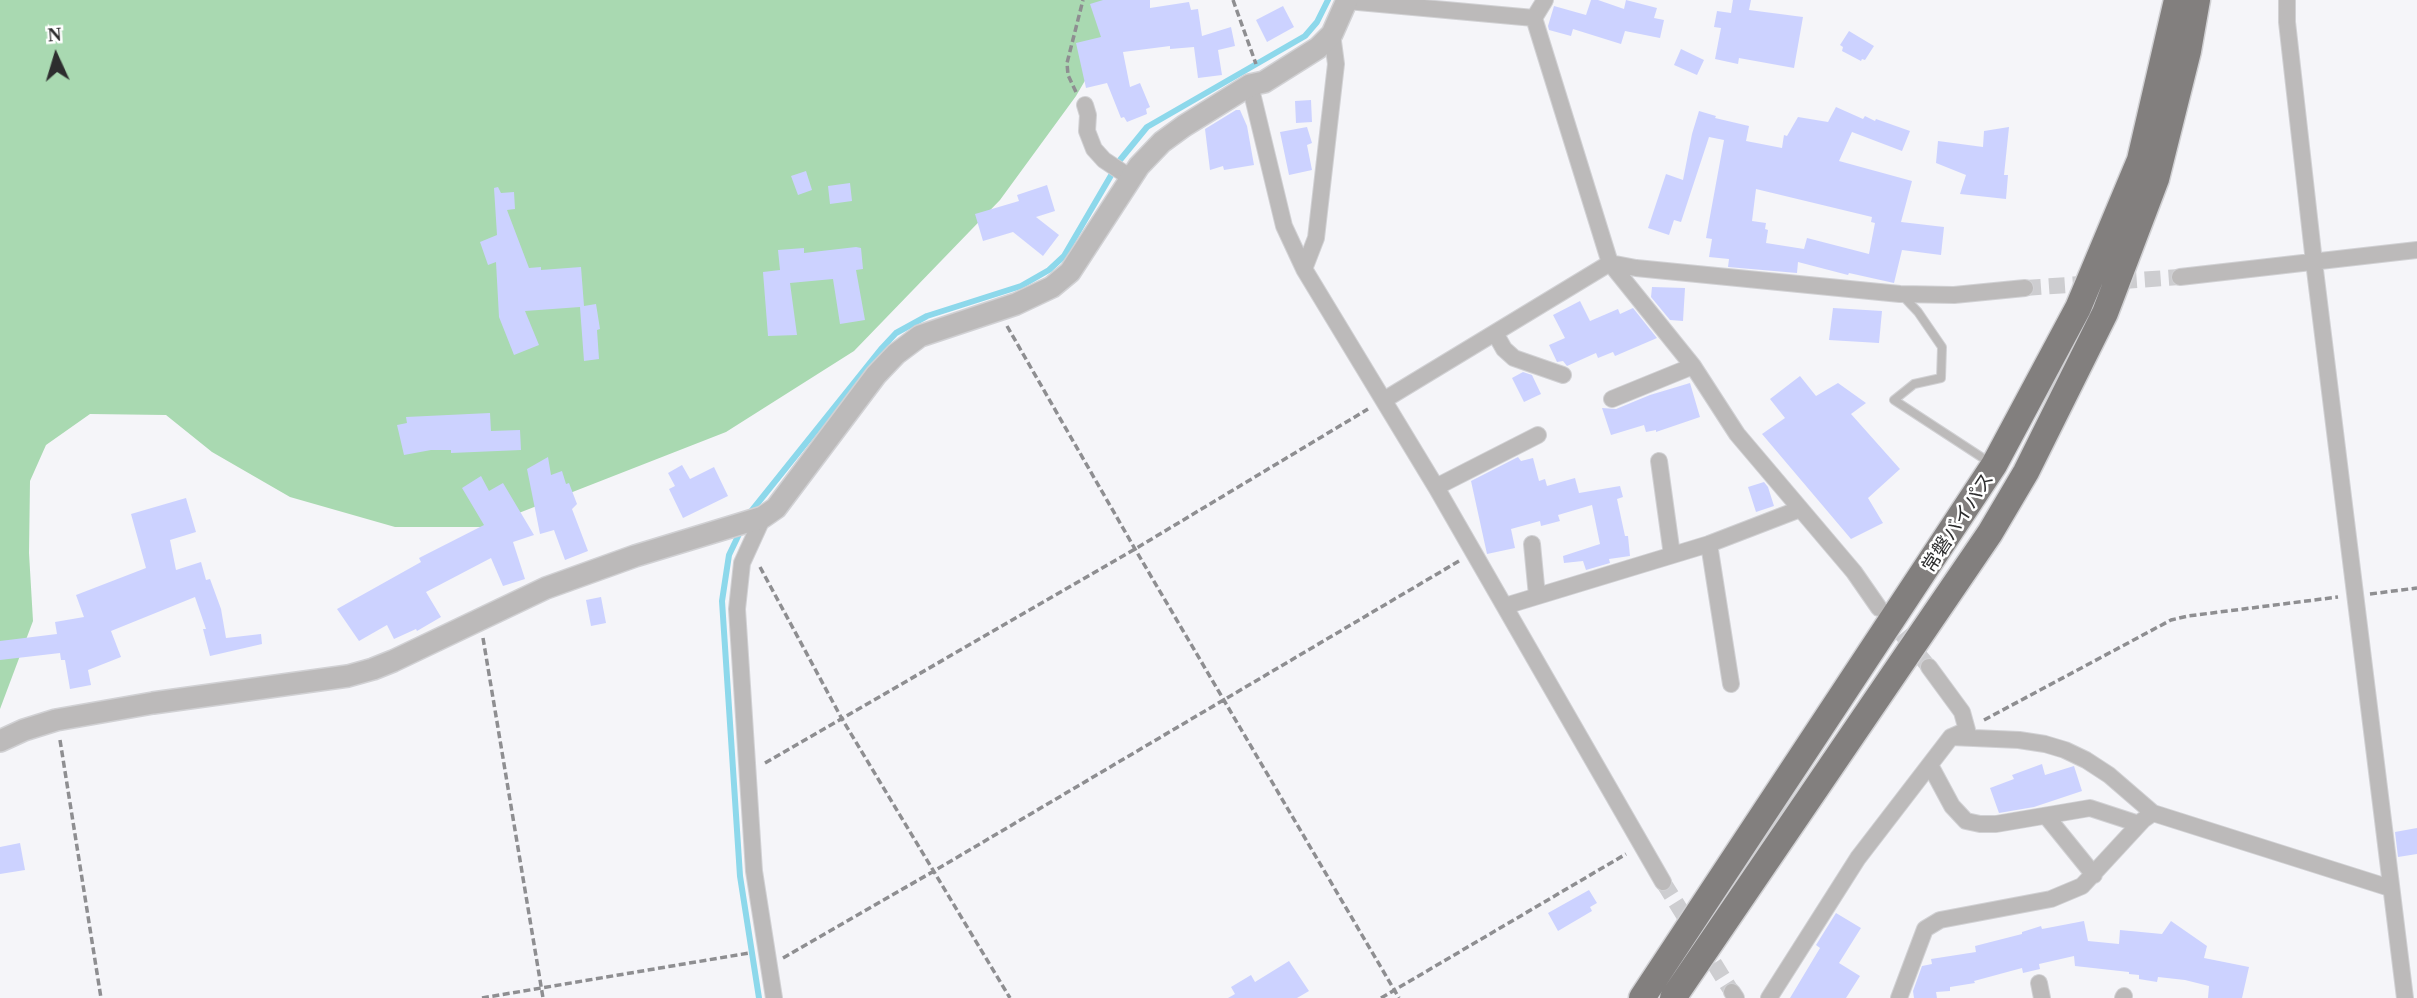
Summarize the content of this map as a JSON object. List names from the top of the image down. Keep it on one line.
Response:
{"streets":{"highway":["常磐バイパス"]},"north":"top"}
